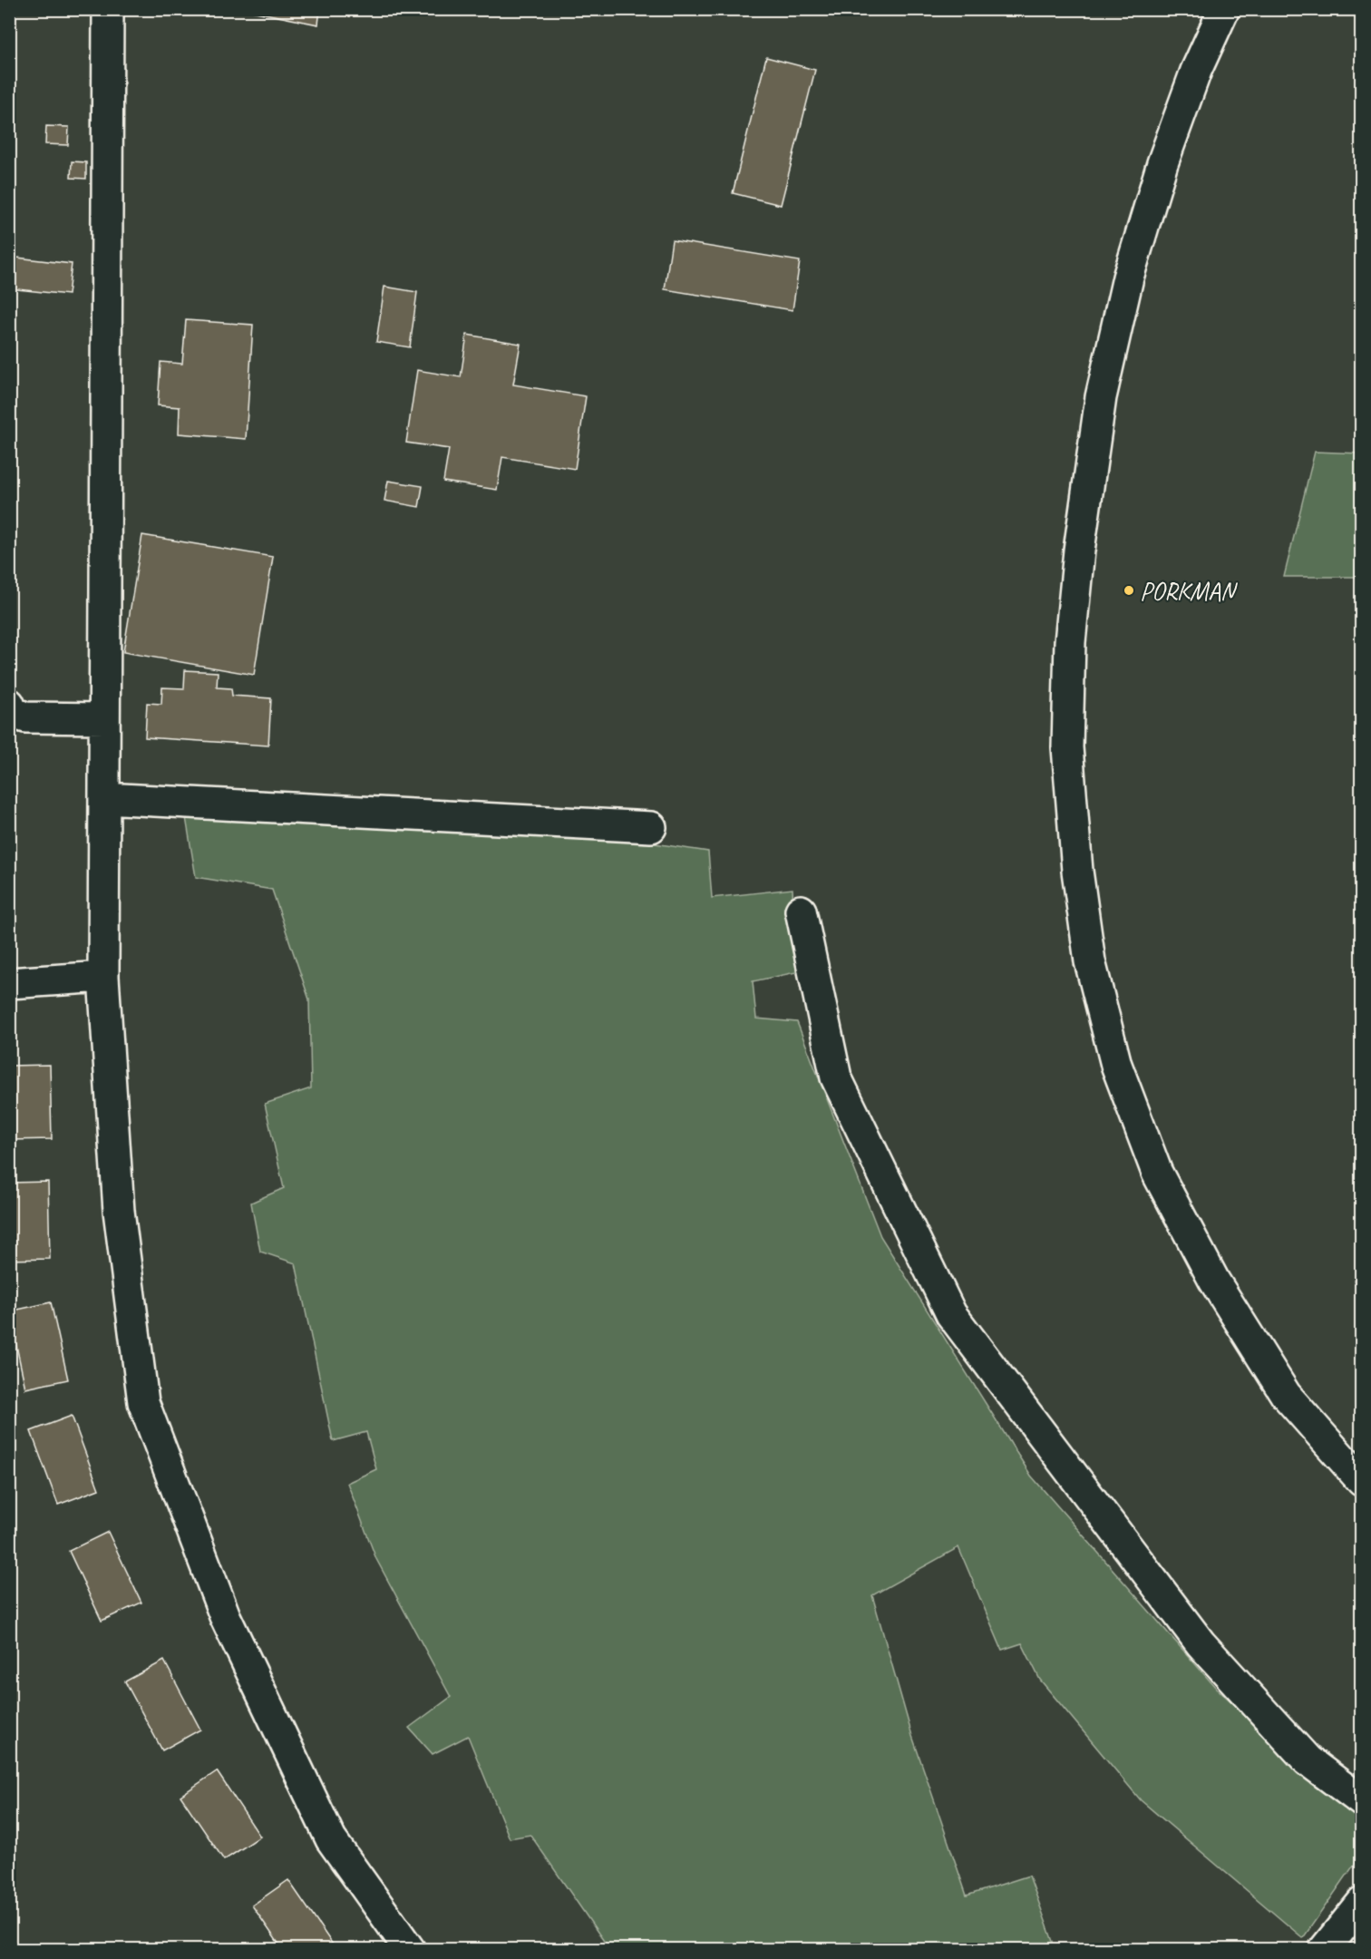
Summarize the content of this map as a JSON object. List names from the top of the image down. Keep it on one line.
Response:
{"places":["PORKMAN"]}
